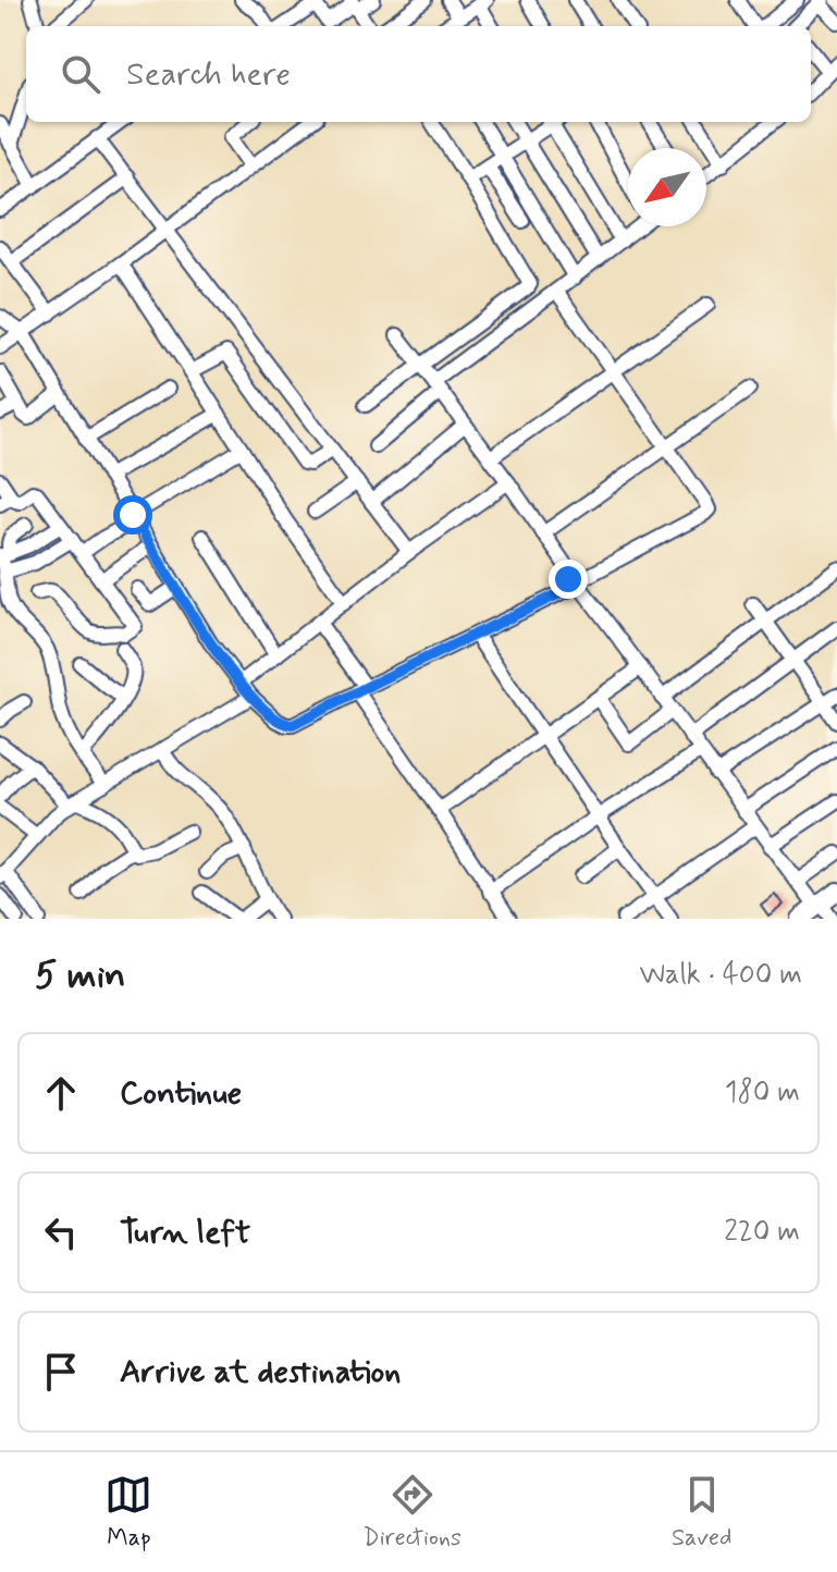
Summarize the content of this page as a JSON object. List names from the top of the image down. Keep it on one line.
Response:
{"north":"bottom left","page":{"search":"Search here","heading":["5 min","Walk · 400 m"],"list":[["Continue","180 m"],["Turn left","220 m"],"Arrive at destination"],"nav":["Map","Directions","Saved"]}}
